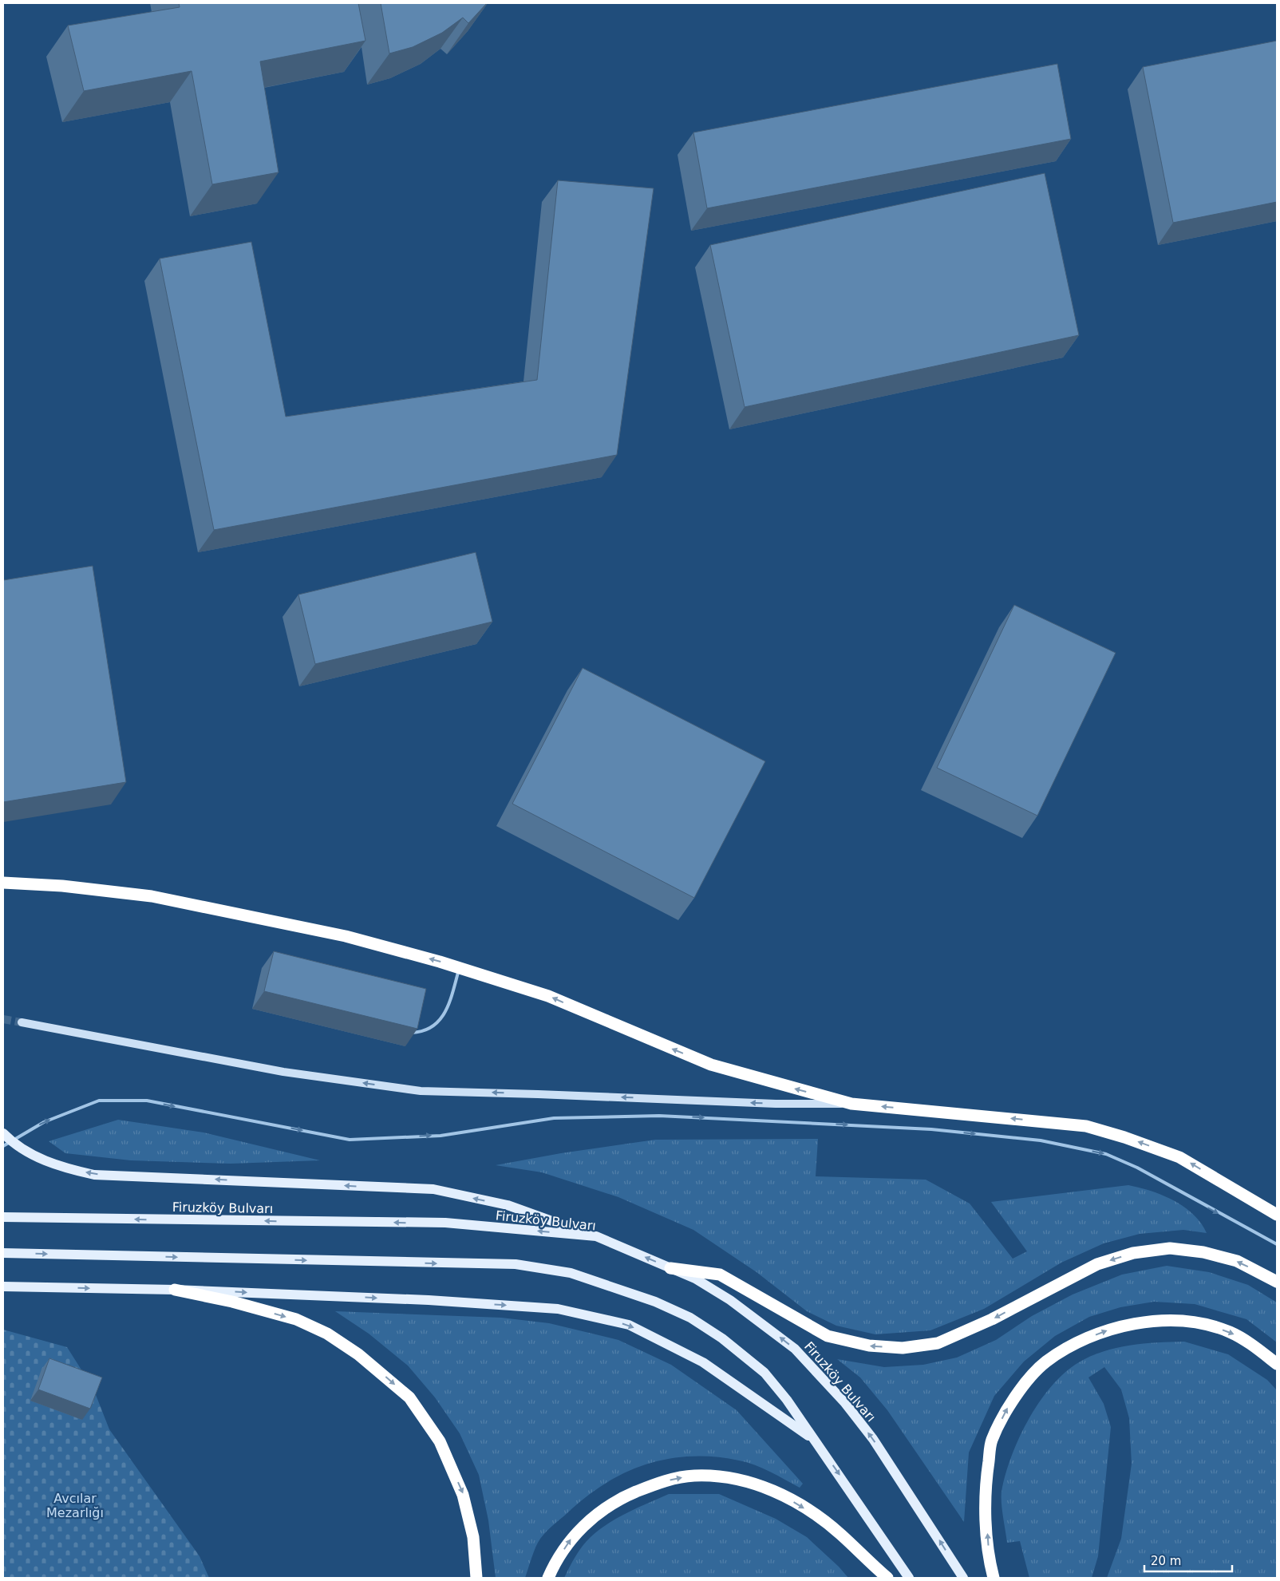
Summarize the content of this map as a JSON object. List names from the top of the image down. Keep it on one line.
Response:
{"streets":{"main road":["Firuzköy Bulvarı"]},"parks":["Avcılar Mezarlığı"],"scale_bar":"20 m"}
